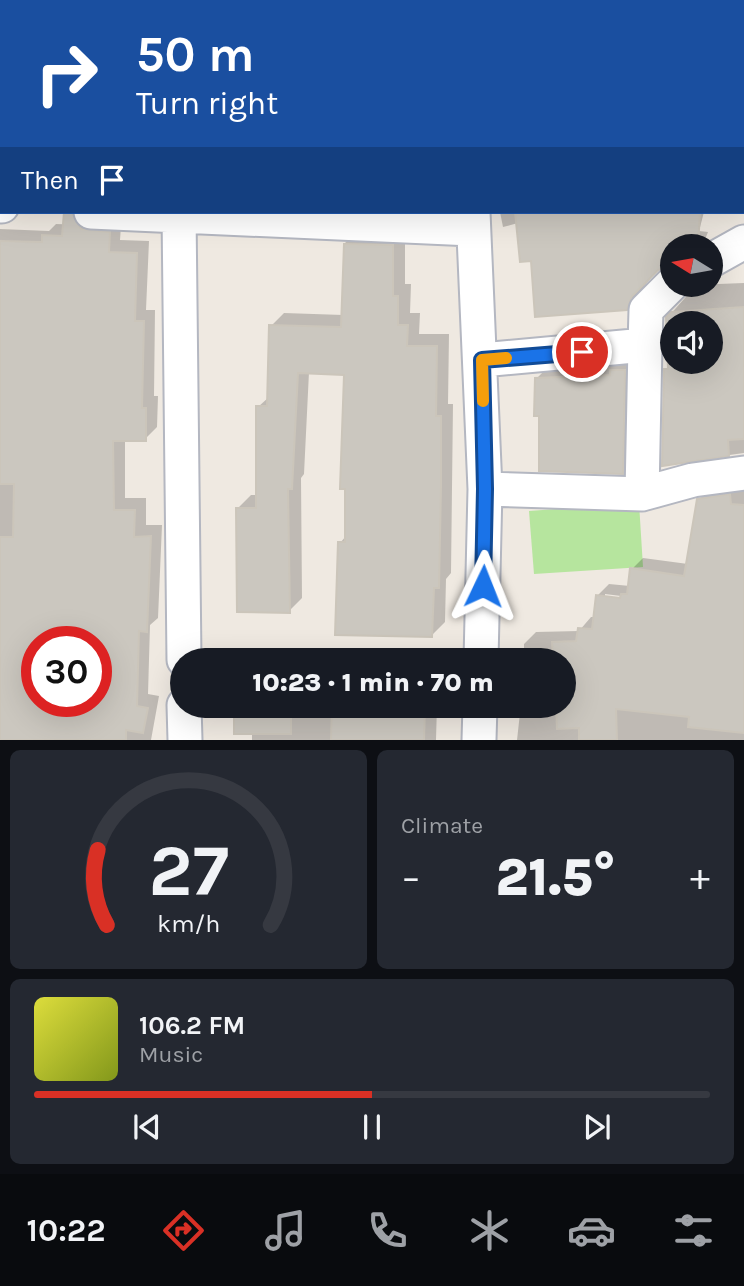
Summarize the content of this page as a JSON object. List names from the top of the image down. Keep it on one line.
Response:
{"north":"left","page":{"turn":["50 m","Turn right"],"then":"Then","limit":"30","trip":"10:23 · 1 min · 70 m","tile":"Climate","heat":["−","21.5°","+"],"song":["106.2 FM","Music"],"tabs":"10:22","gauge":["27","km/h"]}}
